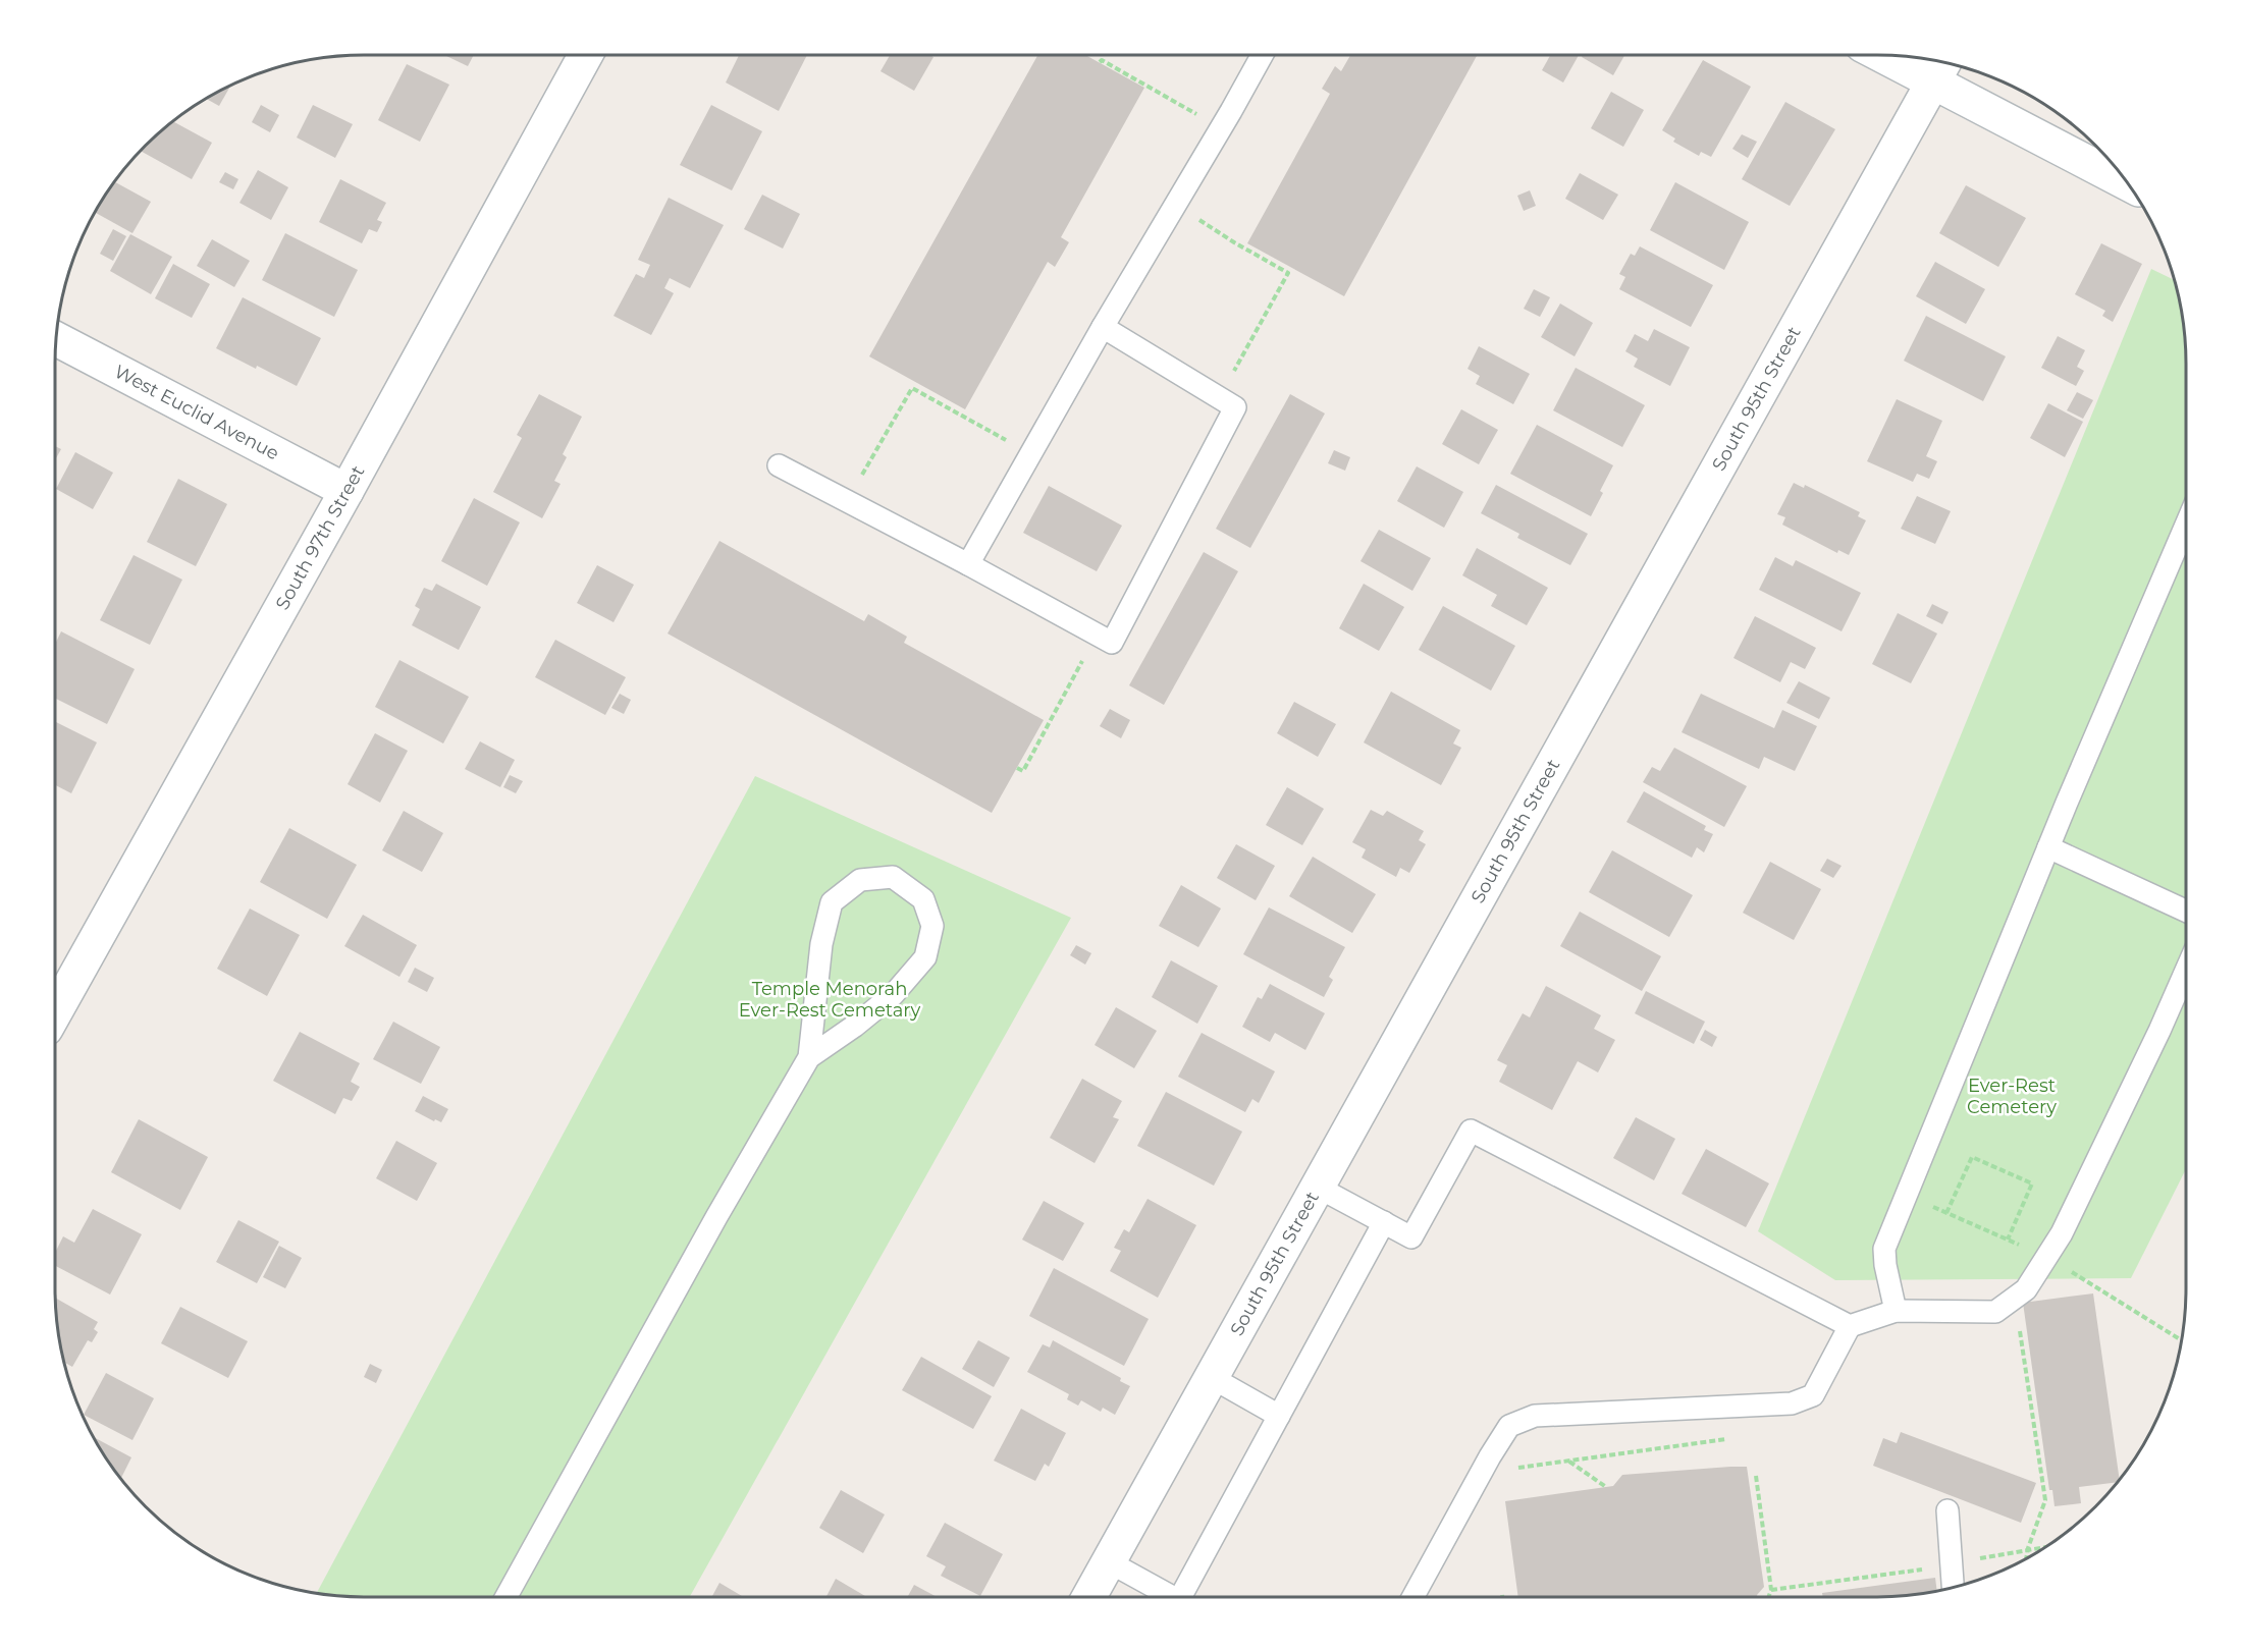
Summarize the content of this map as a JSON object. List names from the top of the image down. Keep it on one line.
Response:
{"streets":{"street":["South 95th Street","West Euclid Avenue","South 97th Street"]},"crossings":[["West Euclid Avenue","South 97th Street"]],"parks":["Temple Menorah Ever-Rest Cemetary","Ever-Rest Cemetery"]}
